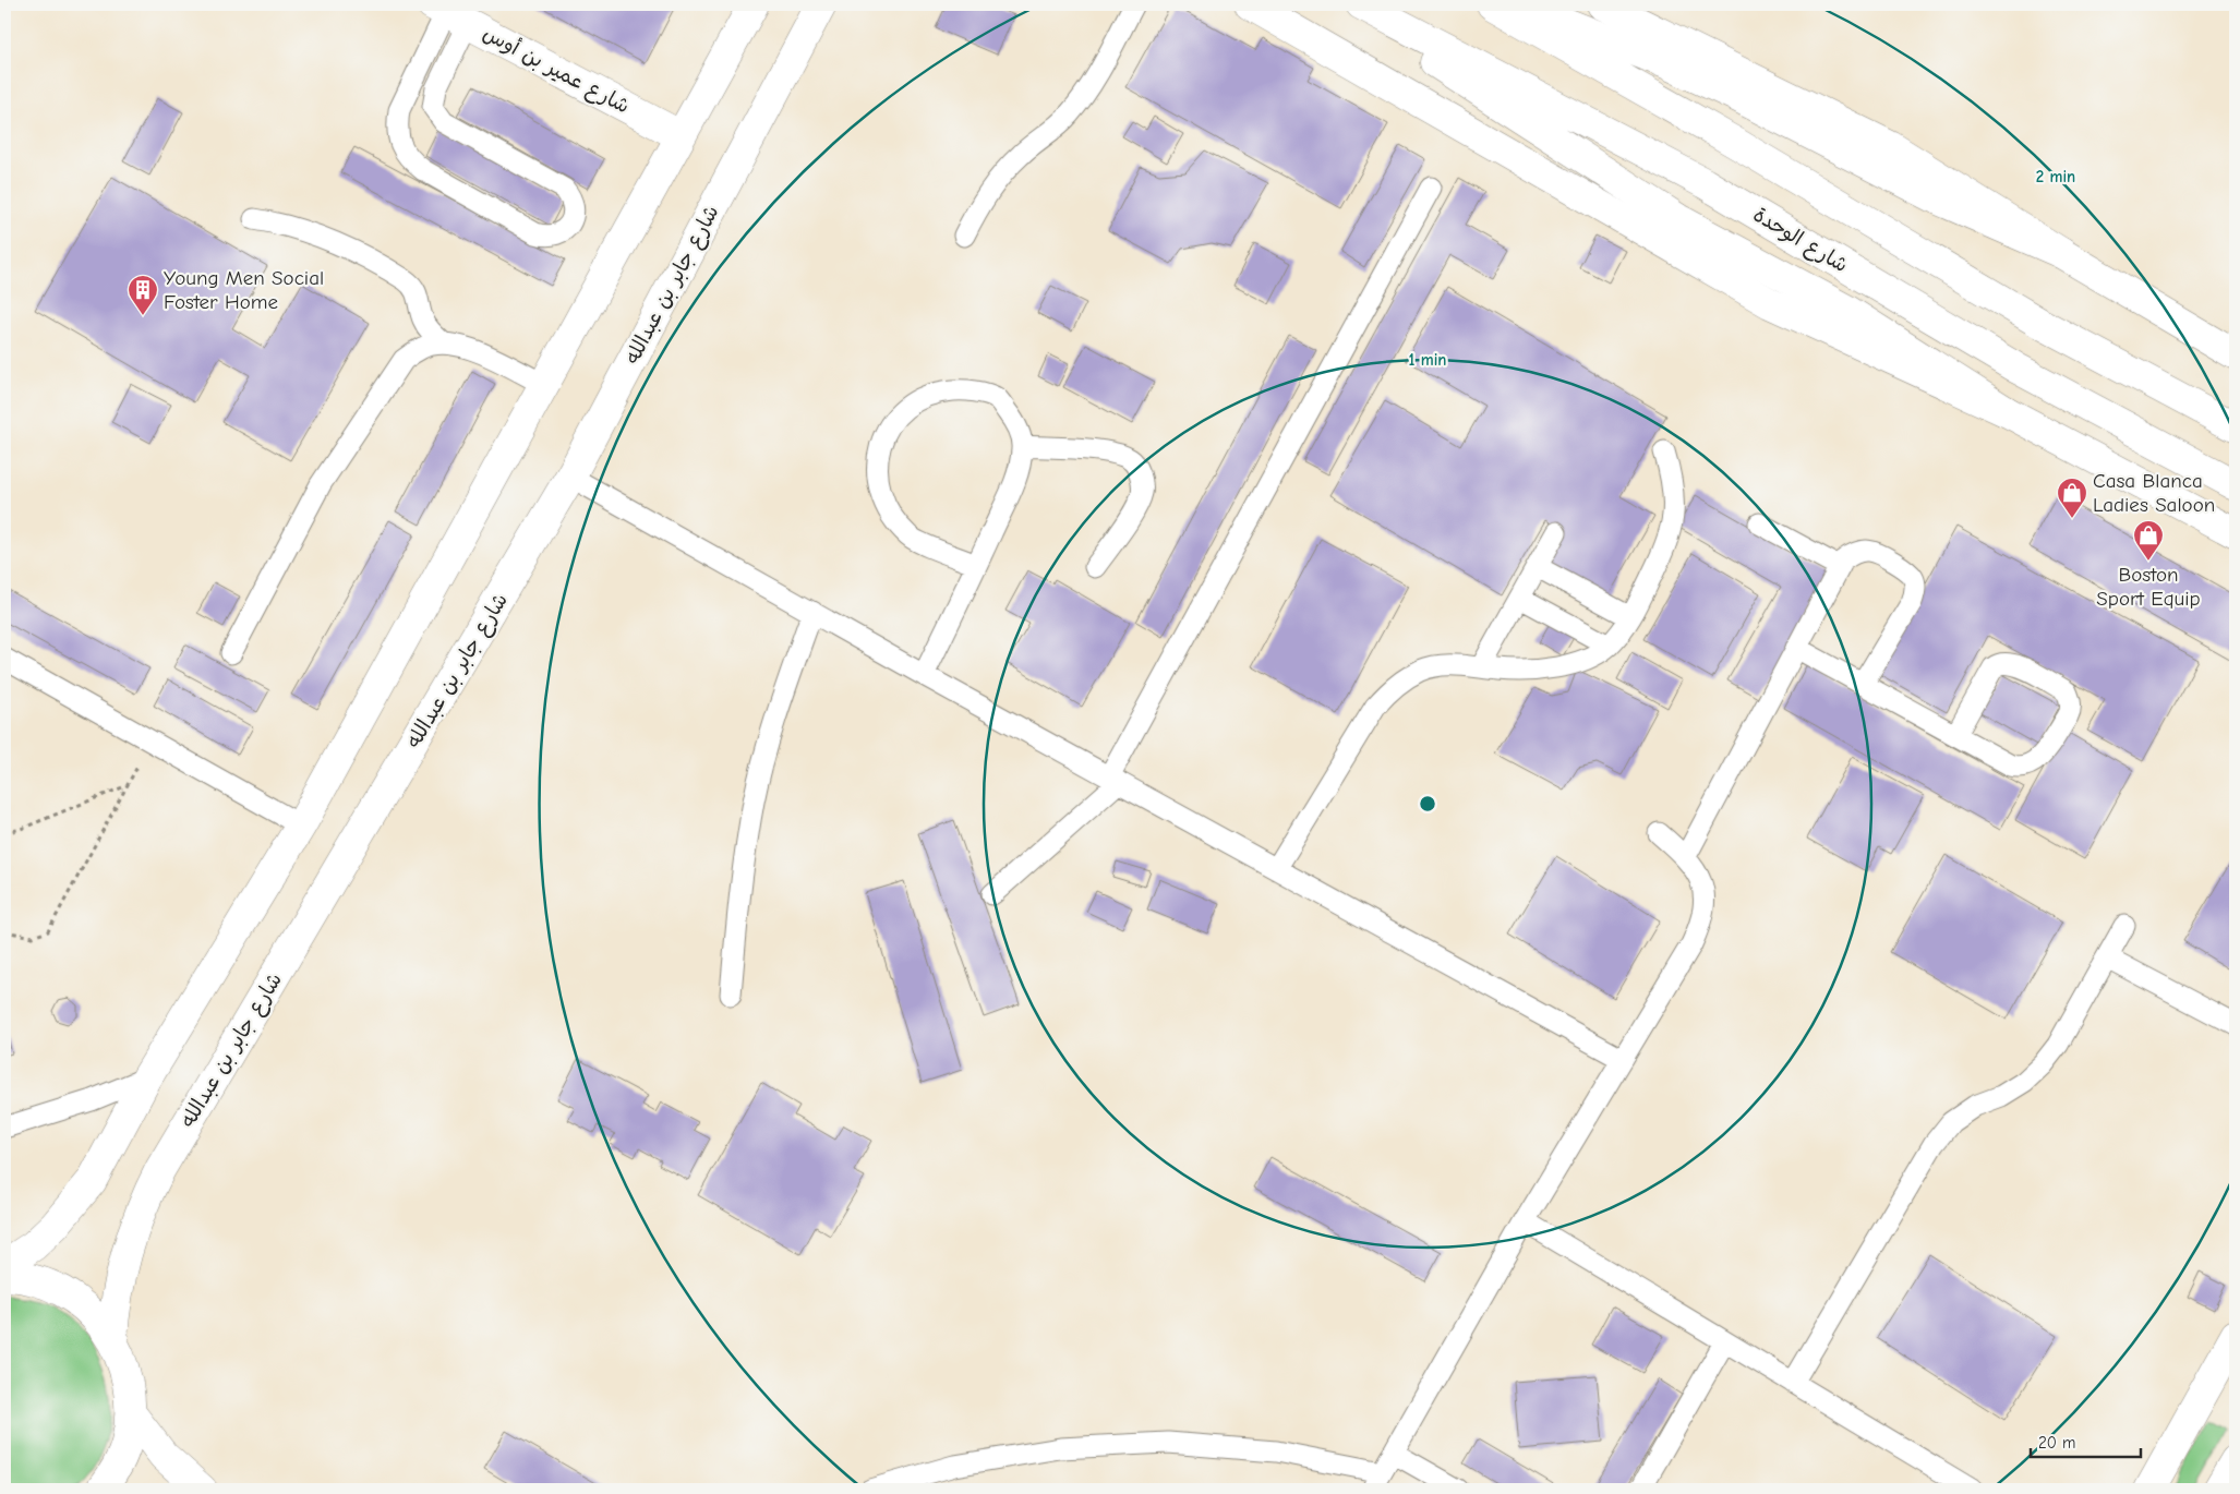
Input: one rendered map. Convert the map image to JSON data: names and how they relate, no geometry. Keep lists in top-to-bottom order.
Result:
{
  "streets": {
    "main road": ["شارع عمير بن أوس", "شارع الوحدة", "شارع جابر بن عبدالله"]
  },
  "places": {
    "building": ["Young Men Social Foster Home"],
    "shop": ["Casa Blanca Ladies Saloon", "Boston Sport Equip"]
  },
  "scale_bar": "20 m",
  "rings": ["2 min", "1 min"]
}
